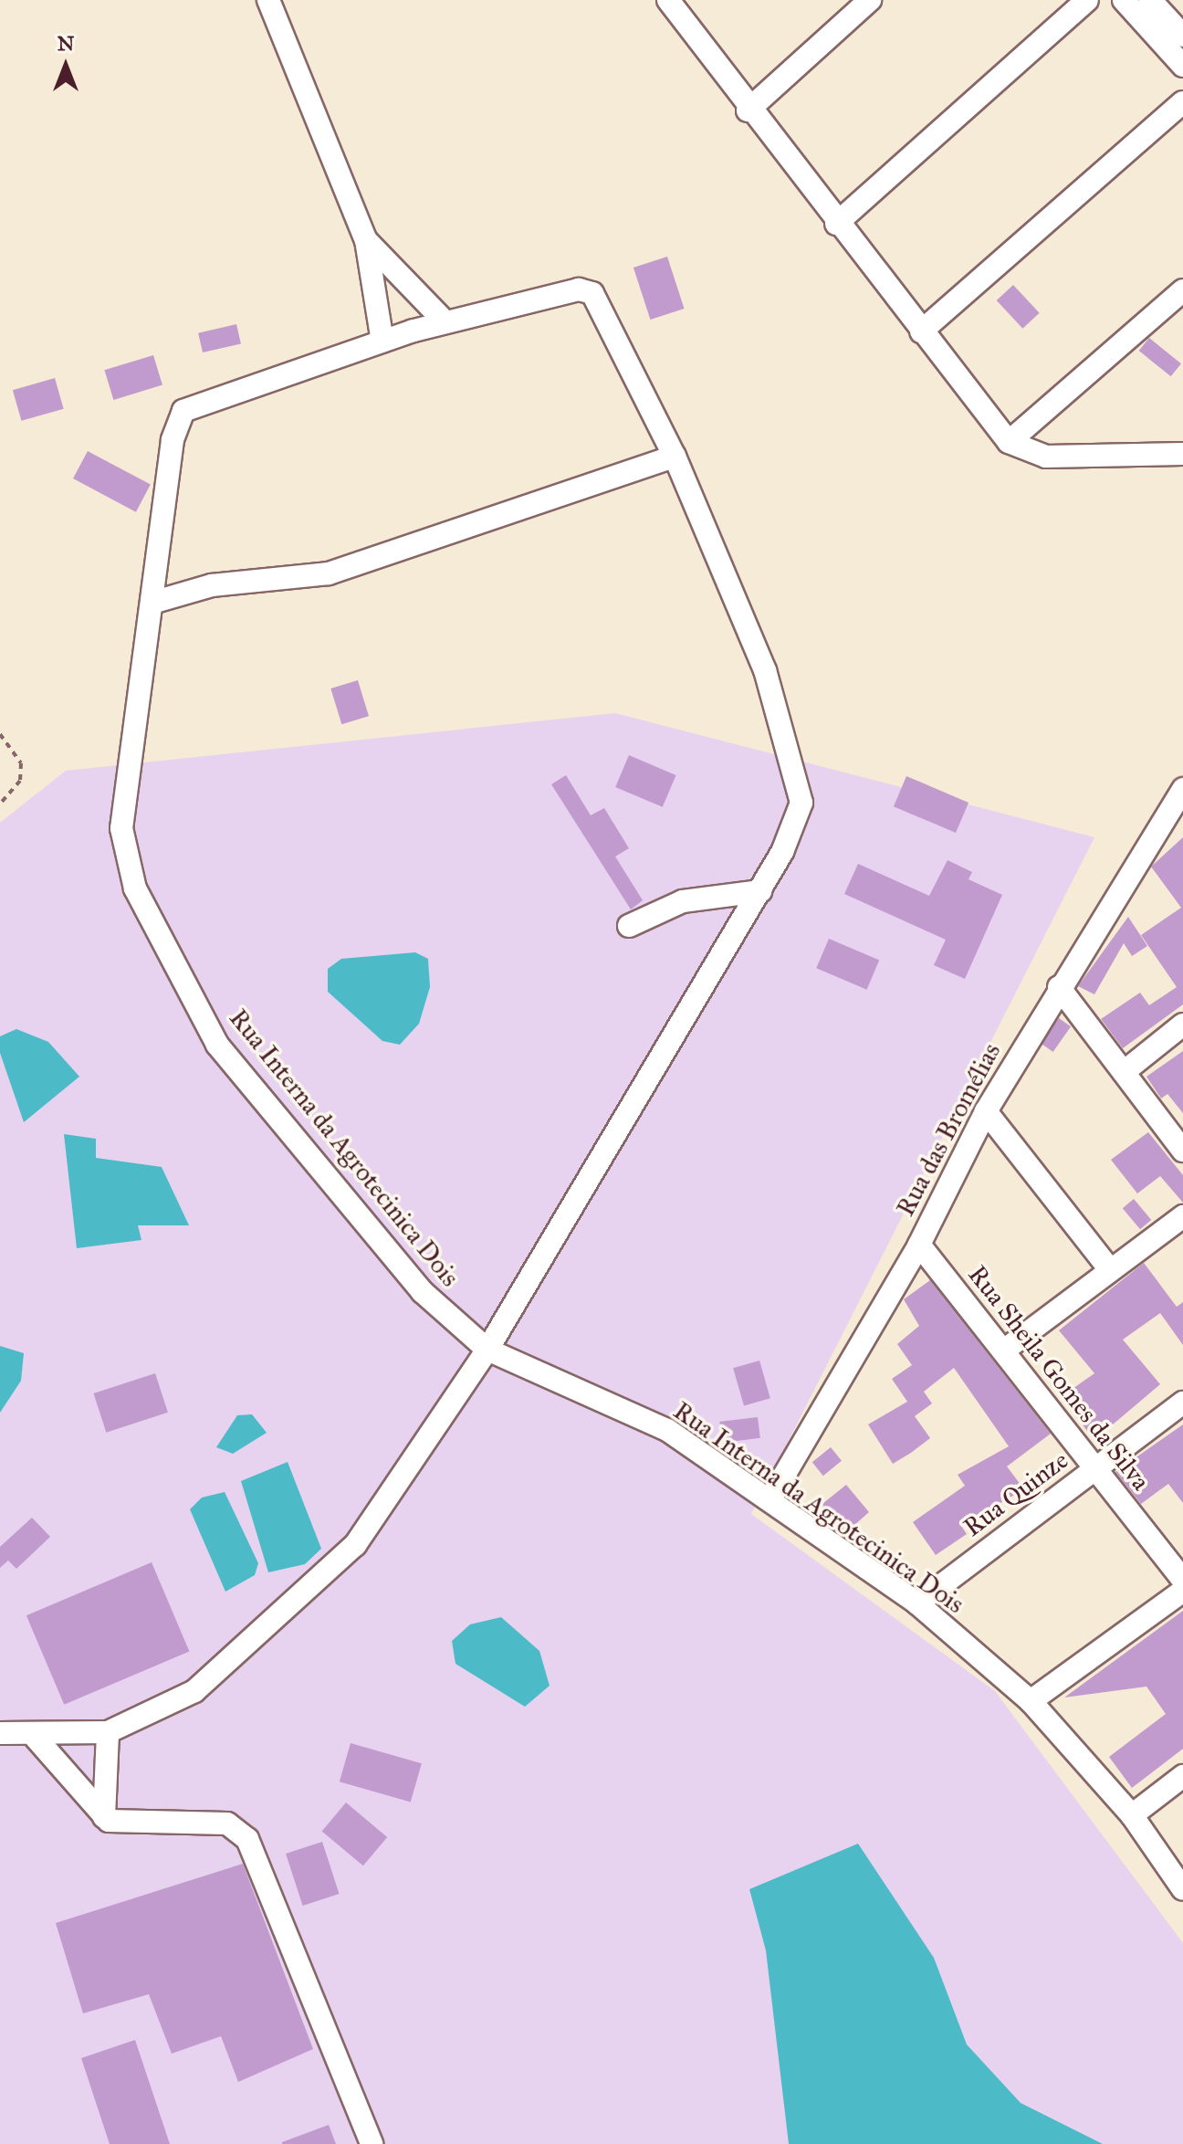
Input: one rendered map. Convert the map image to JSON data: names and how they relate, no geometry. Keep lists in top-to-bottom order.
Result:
{
  "streets": {
    "street": [
      "Rua das Bromélias",
      "Rua Interna da Agrotecinica Dois",
      "Rua Sheila Gomes da Silva",
      "Rua Quinze"
    ]
  },
  "crossings": [
    ["Rua das Bromélias", "Rua Interna da Agrotecinica Dois"],
    ["Rua das Bromélias", "Rua Sheila Gomes da Silva"],
    ["Rua Interna da Agrotecinica Dois", "Rua Quinze"],
    ["Rua Sheila Gomes da Silva", "Rua Quinze"]
  ],
  "north": "top"
}
